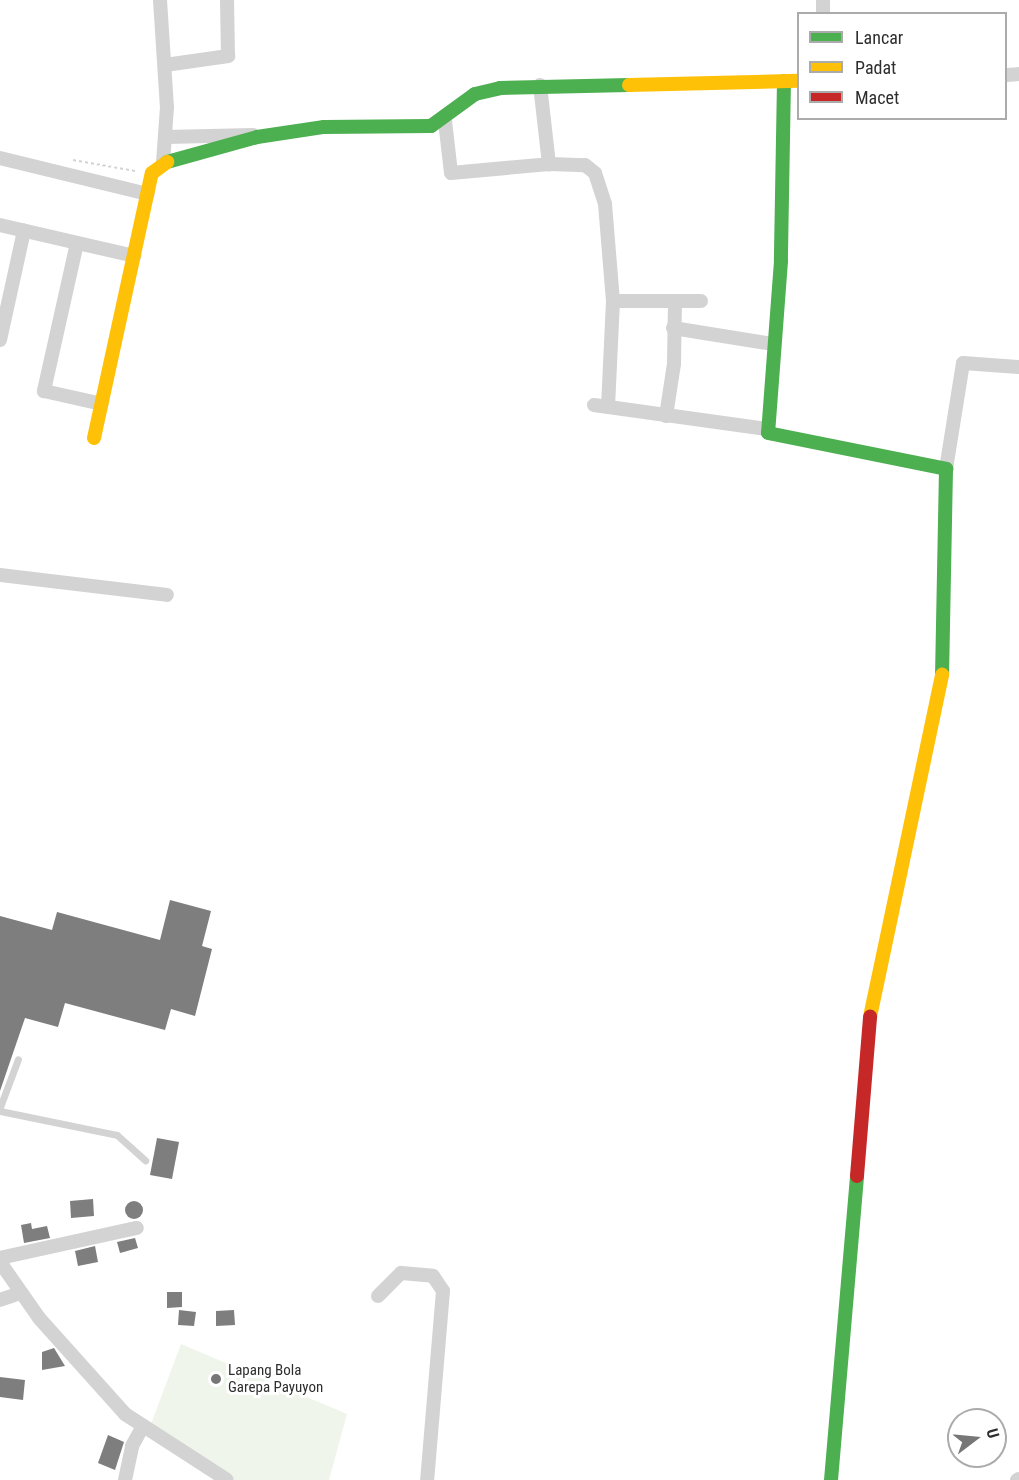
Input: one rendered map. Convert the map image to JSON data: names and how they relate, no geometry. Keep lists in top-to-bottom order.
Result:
{
  "places": ["Lapang Bola Garepa Payuyon"],
  "legend": ["Lancar", "Padat", "Macet"],
  "north": "right"
}
